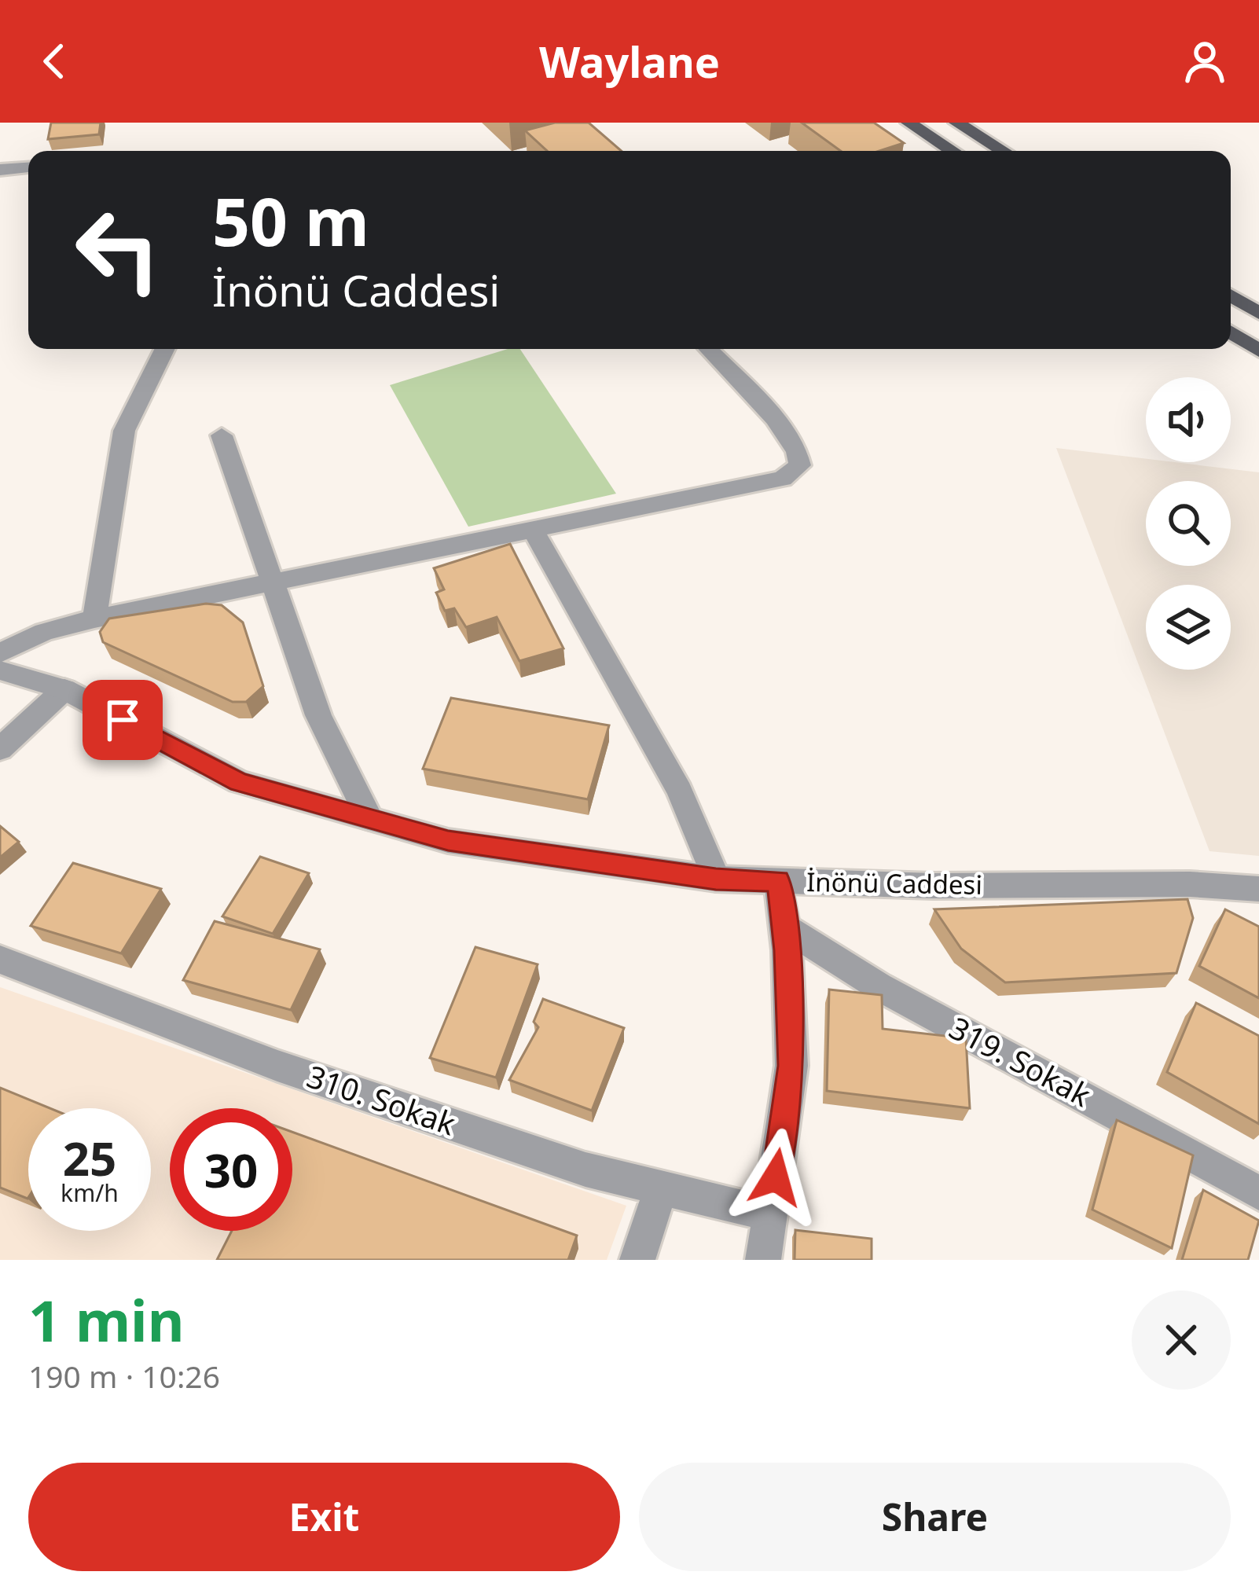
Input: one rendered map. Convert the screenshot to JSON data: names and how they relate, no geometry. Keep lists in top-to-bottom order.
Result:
{
  "streets": {
    "street": ["İnönü Caddesi", "319. Sokak", "310. Sokak"]
  },
  "page": {
    "header": "Waylane",
    "turn": ["50 m", "İnönü Caddesi"],
    "speed": "25 km/h",
    "limit": "30",
    "heading": ["1 min", "190 m · 10:26"],
    "buttons": ["Exit", "Share"]
  }
}
